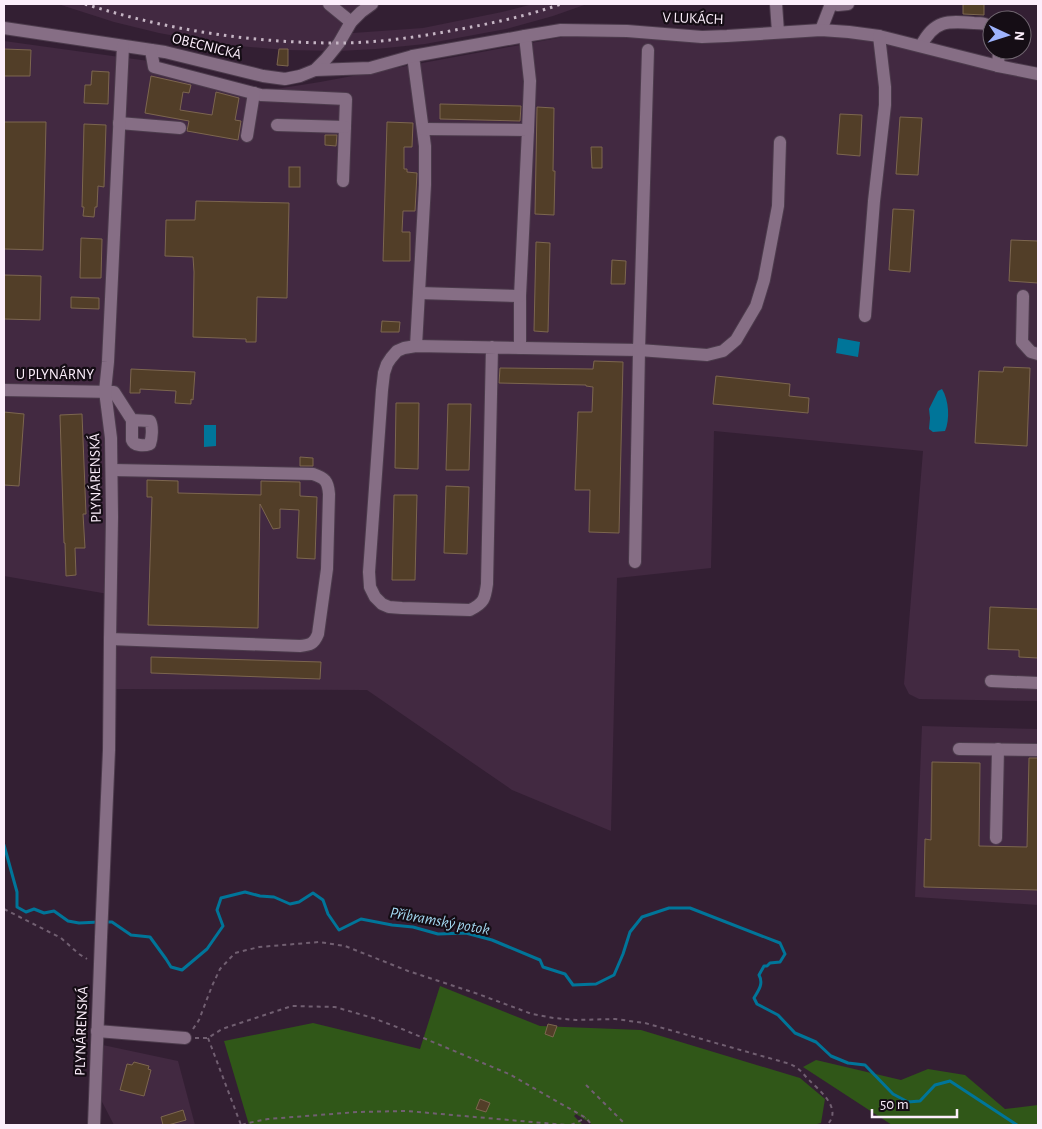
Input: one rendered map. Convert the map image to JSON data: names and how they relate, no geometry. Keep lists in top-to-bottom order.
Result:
{
  "streets": {
    "street": [
      "V LUKÁCH",
      "OBECNICKÁ",
      "U PLYNÁRNY",
      "PLYNÁRENSKÁ"
    ]
  },
  "crossings": [
    ["V LUKÁCH", "OBECNICKÁ"],
    ["OBECNICKÁ", "PLYNÁRENSKÁ"],
    ["U PLYNÁRNY", "PLYNÁRENSKÁ"]
  ],
  "water": ["Příbramský potok"],
  "scale_bar": "50 m",
  "north": "right"
}
